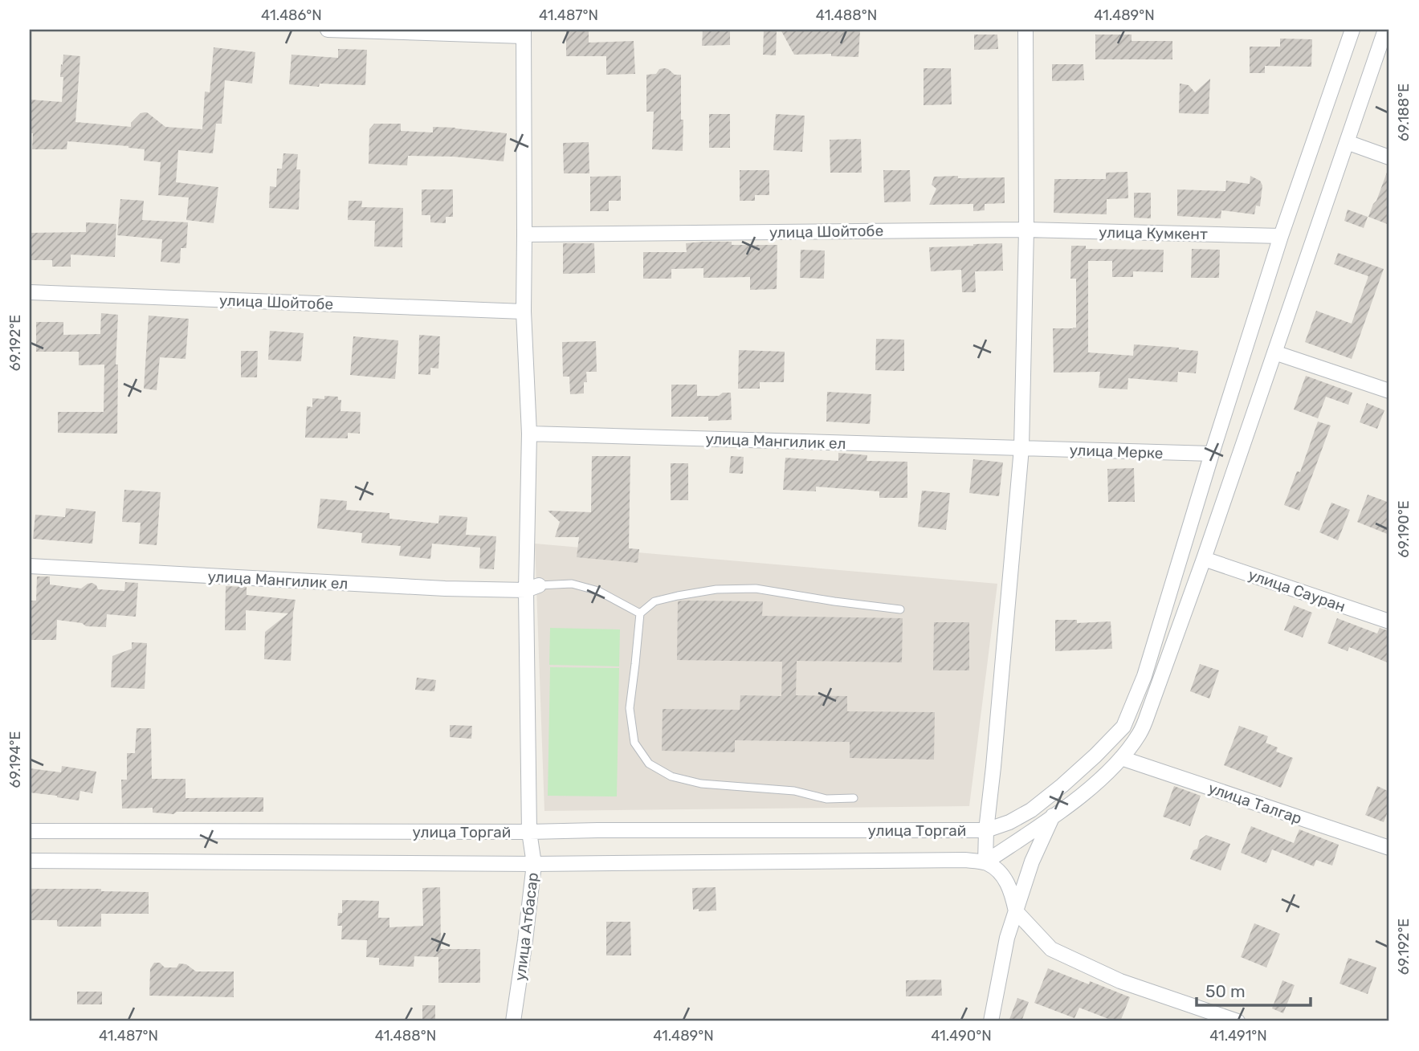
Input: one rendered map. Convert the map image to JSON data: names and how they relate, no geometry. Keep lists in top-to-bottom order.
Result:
{
  "streets": {
    "street": [
      "улица Шойтобе",
      "улица Кумкент",
      "улица Мангилик ел",
      "улица Мерке",
      "улица Сауран",
      "улица Талгар",
      "улица Торгай",
      "улица Атбасар"
    ]
  },
  "crossings": [
    ["улица Шойтобе", "улица Кумкент"],
    ["улица Шойтобе", "улица Атбасар"],
    ["улица Мангилик ел", "улица Мерке"],
    ["улица Мангилик ел", "улица Атбасар"],
    ["улица Торгай", "улица Атбасар"]
  ],
  "scale_bar": "50 m",
  "coordinates": [
    "41.486°N",
    "41.487°N",
    "41.488°N",
    "41.489°N",
    "69.188°E",
    "69.192°E",
    "69.190°E",
    "69.194°E",
    "41.490°N",
    "41.491°N"
  ]
}
